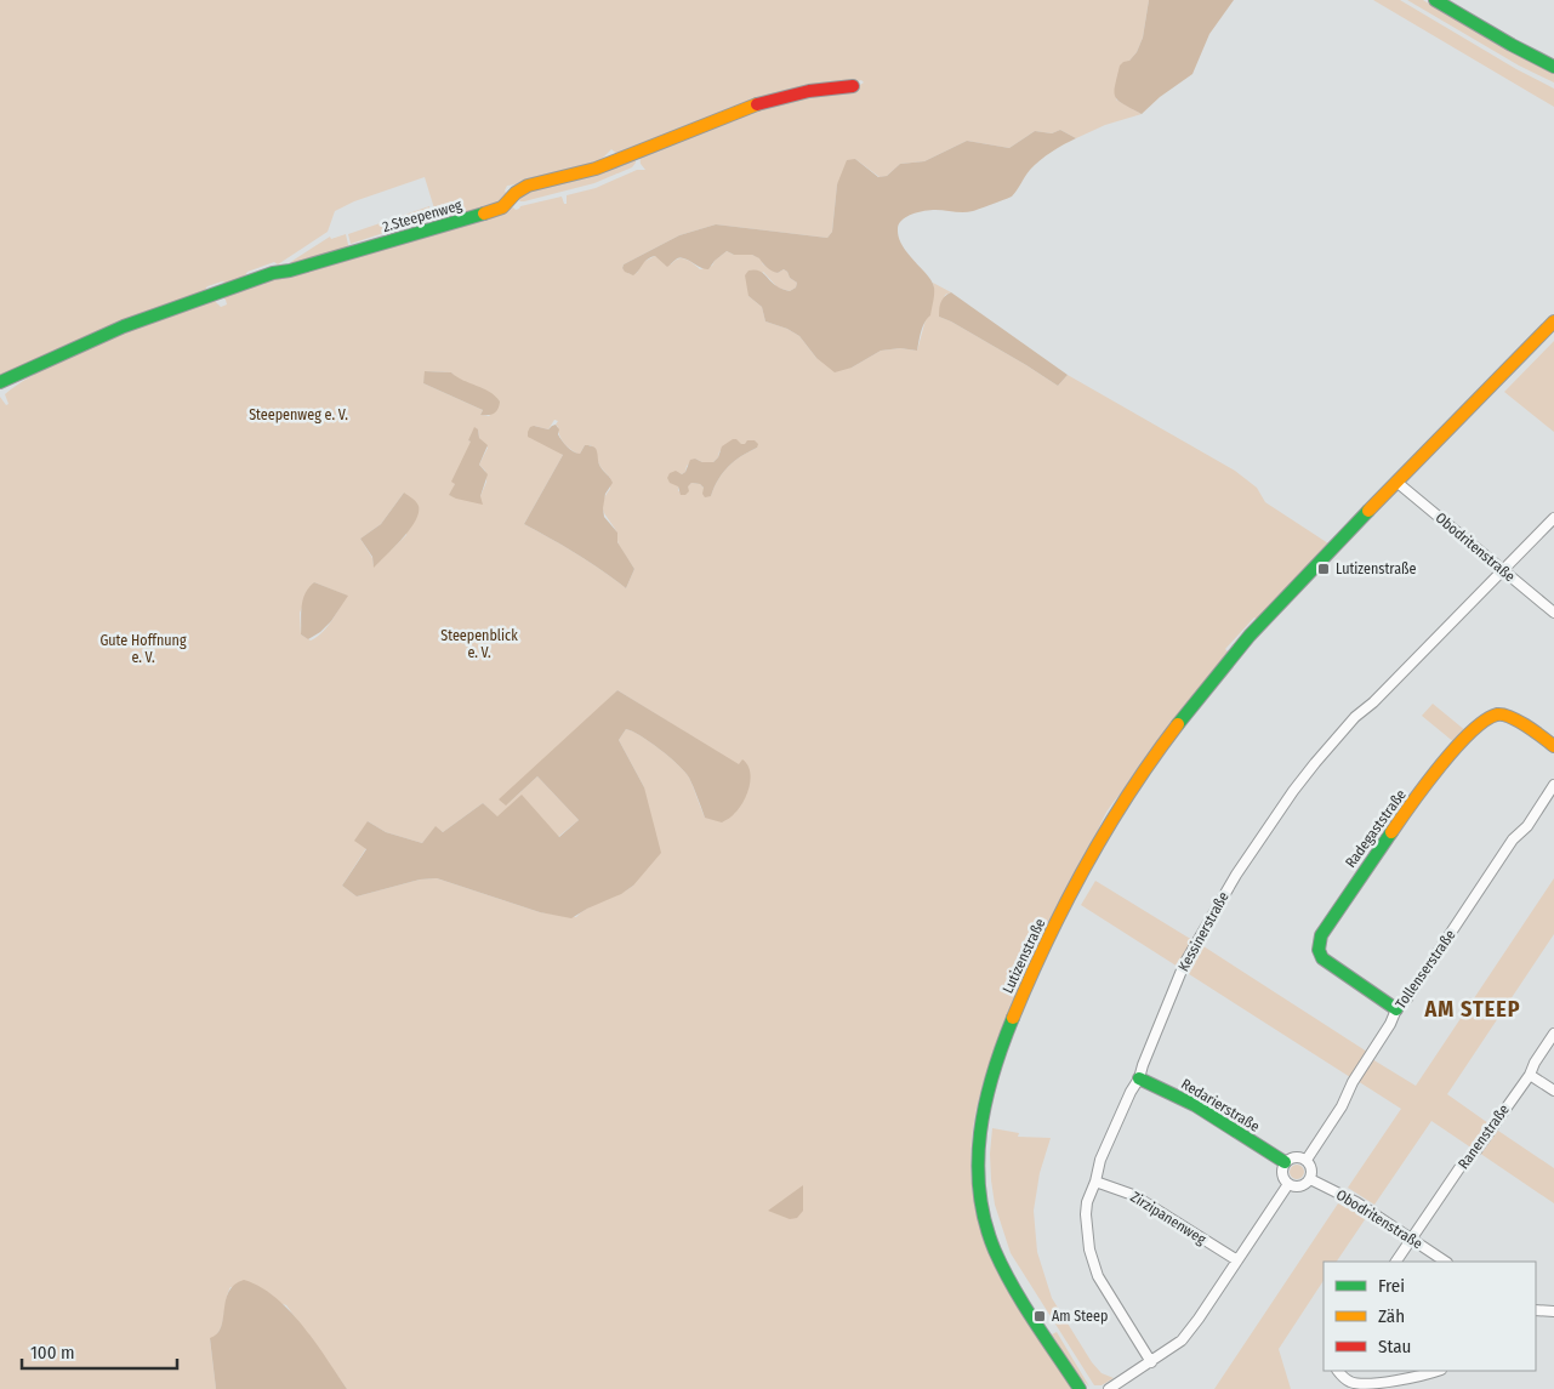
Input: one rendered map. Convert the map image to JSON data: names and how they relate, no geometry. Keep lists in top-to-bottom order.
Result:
{
  "streets": {
    "street": [
      "2.Steepenweg",
      "Obodritenstraße",
      "Radegaststraße",
      "Kessinerstraße",
      "Lutizenstraße",
      "Tollenserstraße",
      "Redarierstraße",
      "Ranenstraße",
      "Zirzipanenweg"
    ]
  },
  "crossings": [
    ["Obodritenstraße", "Kessinerstraße"],
    ["Obodritenstraße", "Lutizenstraße"],
    ["Obodritenstraße", "Tollenserstraße"],
    ["Obodritenstraße", "Redarierstraße"],
    ["Obodritenstraße", "Ranenstraße"],
    ["Radegaststraße", "Tollenserstraße"],
    ["Kessinerstraße", "Redarierstraße"],
    ["Kessinerstraße", "Zirzipanenweg"],
    ["Tollenserstraße", "Redarierstraße"]
  ],
  "districts": ["AM STEEP"],
  "parks": ["Steepenweg e. V.", "Steepenblick e. V.", "Gute Hoffnung e. V."],
  "places": {
    "transit": ["Lutizenstraße", "Am Steep"]
  },
  "legend": ["Frei", "Zäh", "Stau"],
  "scale_bar": "100 m"
}
